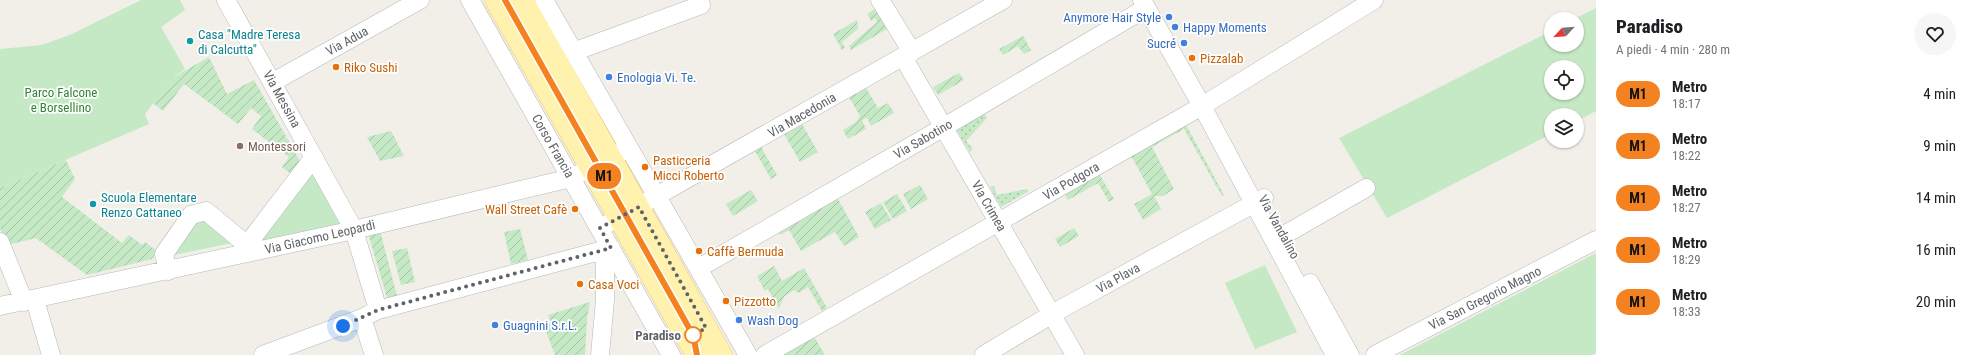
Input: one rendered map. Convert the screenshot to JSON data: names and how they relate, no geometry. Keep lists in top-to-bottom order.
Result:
{
  "streets": {
    "main road": ["Corso Francia"],
    "street": [
      "Via Adua",
      "Via Messina",
      "Via Macedonia",
      "Via Sabotino",
      "Via Podgora",
      "Via Crimea",
      "Via Vandalino",
      "Via Giacomo Leopardi",
      "Via Plava",
      "Via San Gregorio Magno"
    ]
  },
  "crossings": [
    ["Via Adua", "Via Messina"],
    ["Via Messina", "Via Giacomo Leopardi"],
    ["Via Macedonia", "Corso Francia"],
    ["Via Macedonia", "Via Crimea"],
    ["Via Sabotino", "Corso Francia"],
    ["Via Sabotino", "Via Crimea"],
    ["Corso Francia", "Via Giacomo Leopardi"],
    ["Via Podgora", "Via Crimea"],
    ["Via Podgora", "Via Vandalino"],
    ["Via Crimea", "Via Plava"],
    ["Via Vandalino", "Via Plava"]
  ],
  "parks": ["Parco Falcone e Borsellino"],
  "places": [
    "Anymore Hair Style",
    "Happy Moments",
    "Casa \"Madre Teresa di Calcutta\"",
    "Sucré",
    "Pizzalab",
    "Riko Sushi",
    "Enologia Vi. Te.",
    "Montessori",
    "Pasticceria Micci Roberto",
    "Scuola Elementare Renzo Cattaneo",
    "Wall Street Cafè",
    "Caffè Bermuda",
    "Casa Voci",
    "Pizzotto",
    "Wash Dog",
    "Guagnini S.r.L.",
    "Paradiso"
  ],
  "lines": ["metro line M1"],
  "north": "bottom left",
  "page": {
    "on_map": "M1",
    "heading": ["Paradiso", "A piedi · 4 min · 280 m"],
    "list": [
      {
        "mark": "M1",
        "name": "Metro",
        "note": "18:17",
        "value": "4 min"
      },
      {
        "mark": "M1",
        "name": "Metro",
        "note": "18:22",
        "value": "9 min"
      },
      {
        "mark": "M1",
        "name": "Metro",
        "note": "18:27",
        "value": "14 min"
      },
      {
        "mark": "M1",
        "name": "Metro",
        "note": "18:29",
        "value": "16 min"
      },
      {
        "mark": "M1",
        "name": "Metro",
        "note": "18:33",
        "value": "20 min"
      }
    ]
  }
}
